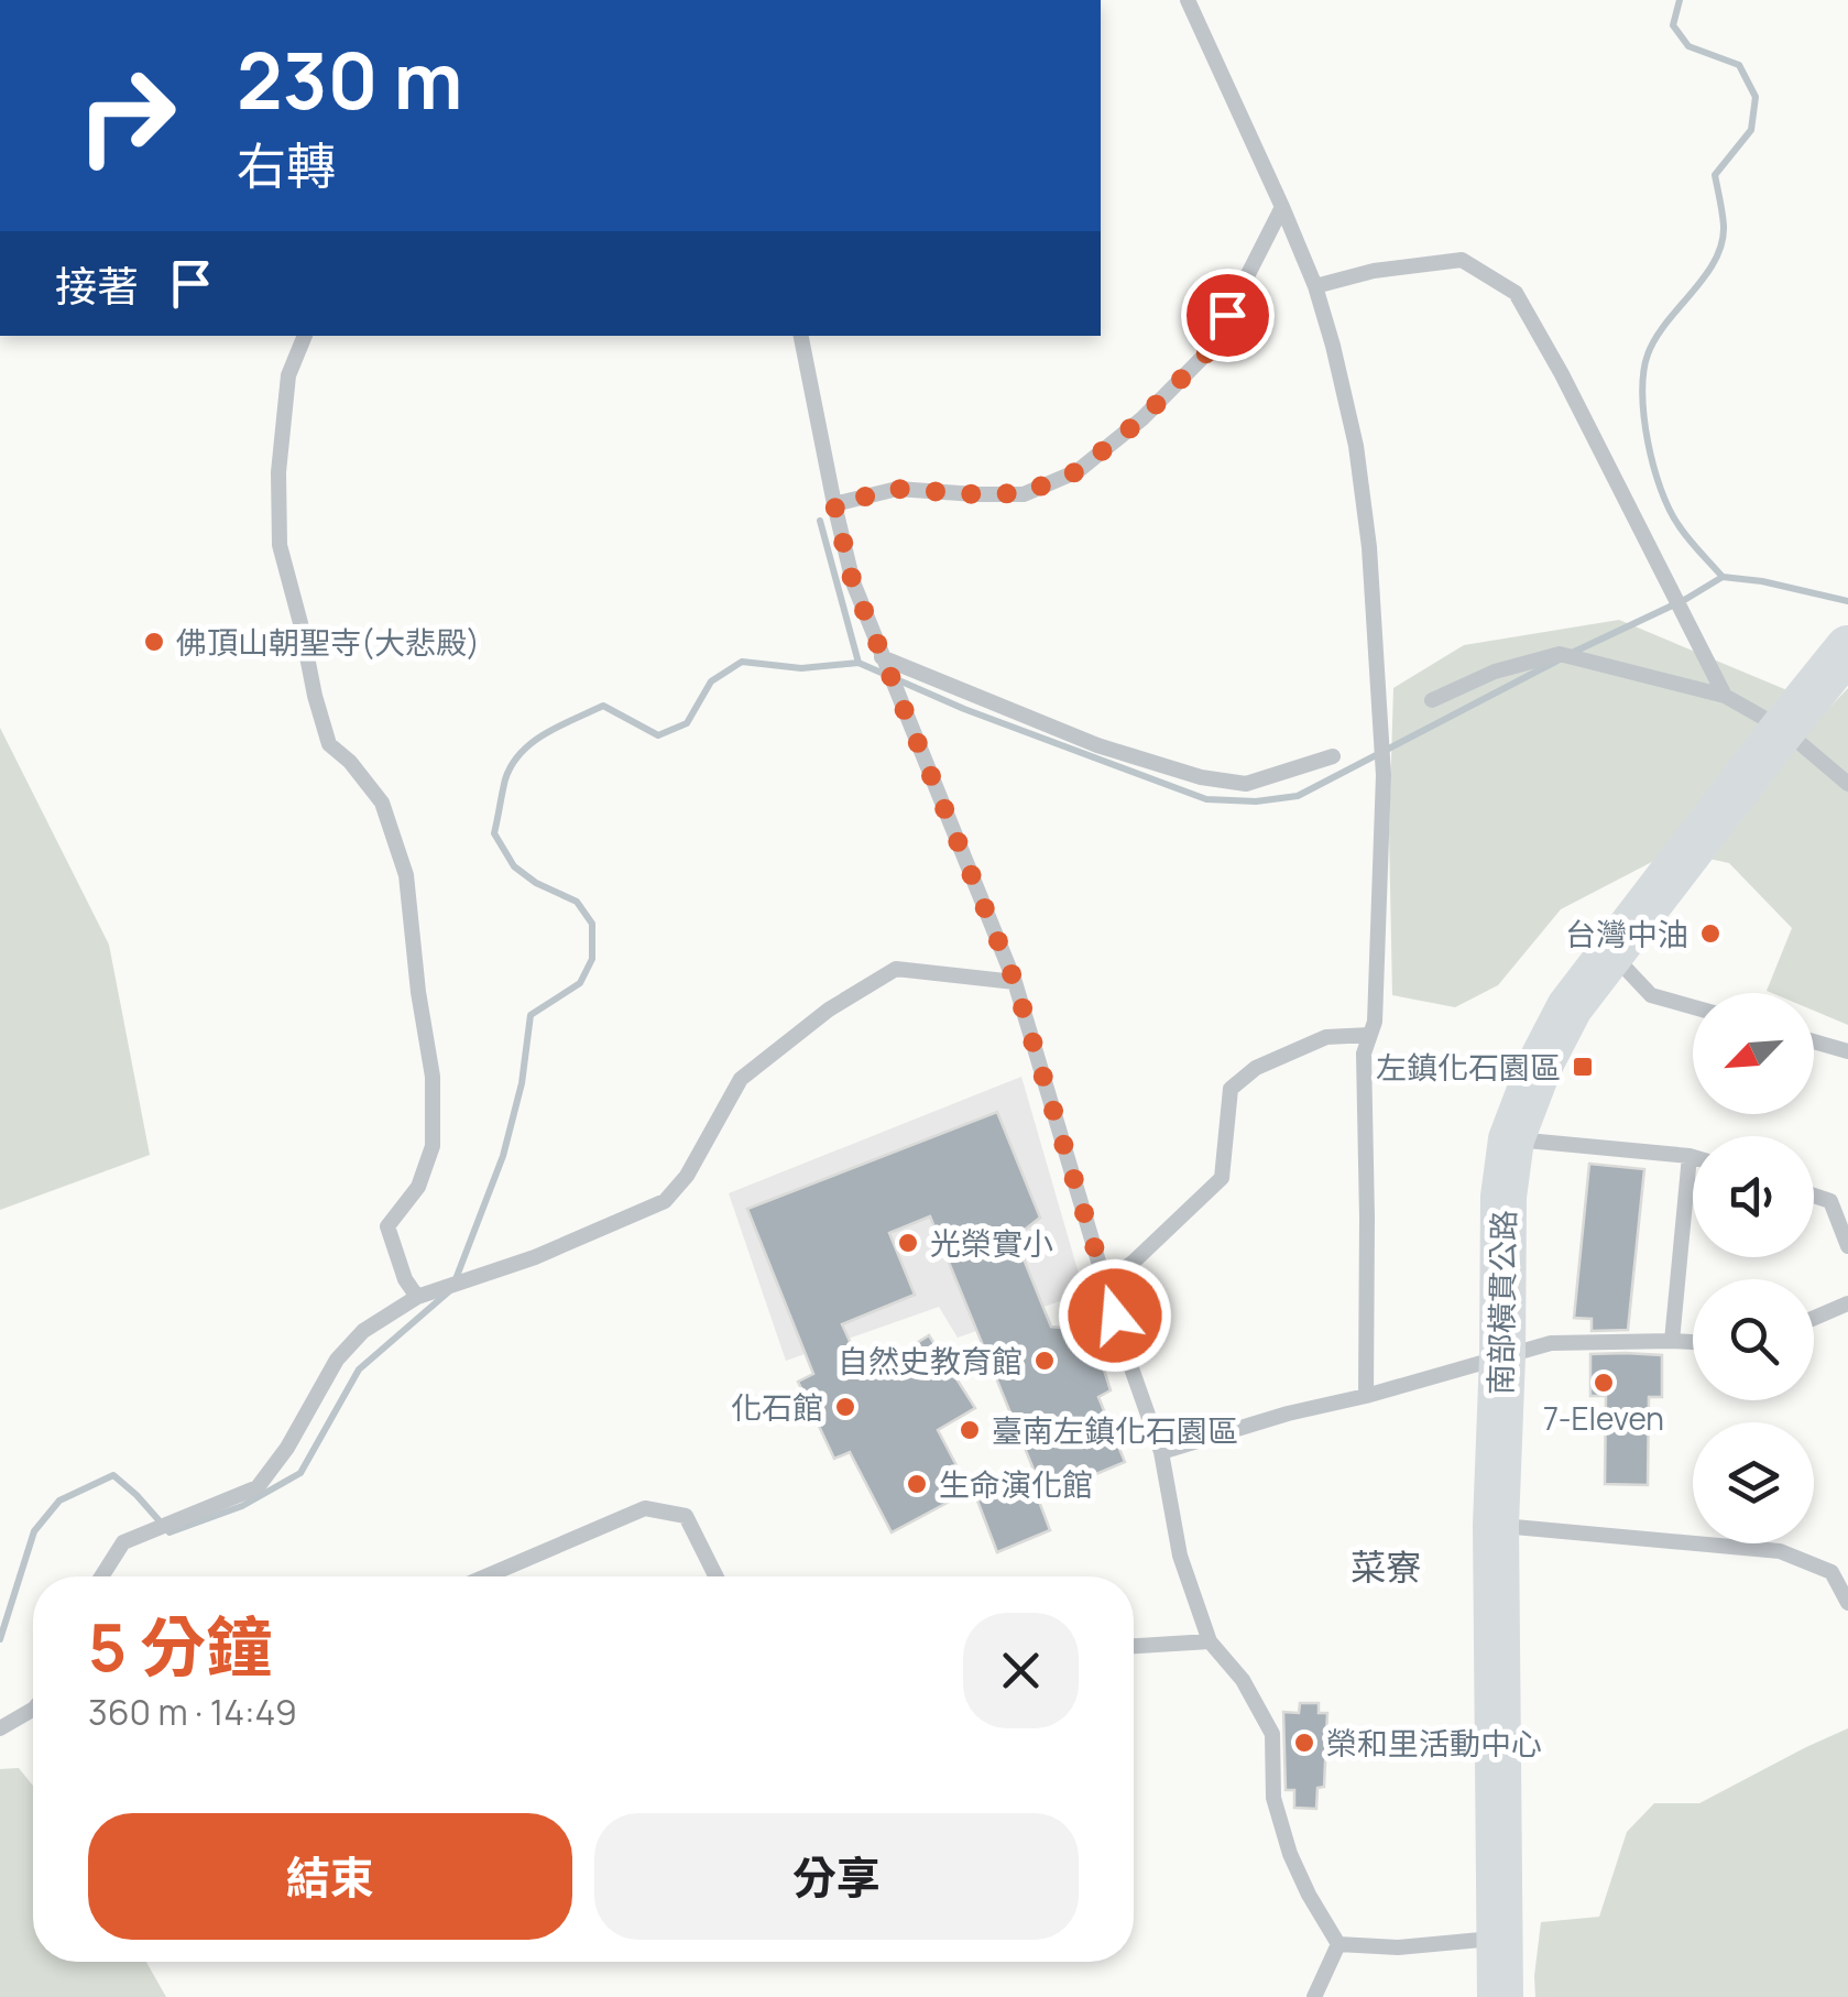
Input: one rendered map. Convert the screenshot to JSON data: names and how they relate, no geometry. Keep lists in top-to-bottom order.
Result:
{
  "streets": {
    "main road": ["南部橫貫公路"]
  },
  "districts": ["菜寮"],
  "places": {
    "other": [
      "佛頂山朝聖寺(大悲殿)",
      "台灣中油",
      "光榮實小",
      "自然史教育館",
      "7-Eleven",
      "化石館",
      "臺南左鎮化石園區",
      "生命演化館",
      "榮和里活動中心"
    ],
    "transit": ["左鎮化石園區"]
  },
  "north": "bottom left",
  "page": {
    "turn": ["230 m", "右轉"],
    "then": "接著",
    "heading": ["5 分鐘", "360 m · 14:49"],
    "buttons": ["結束", "分享"]
  }
}
